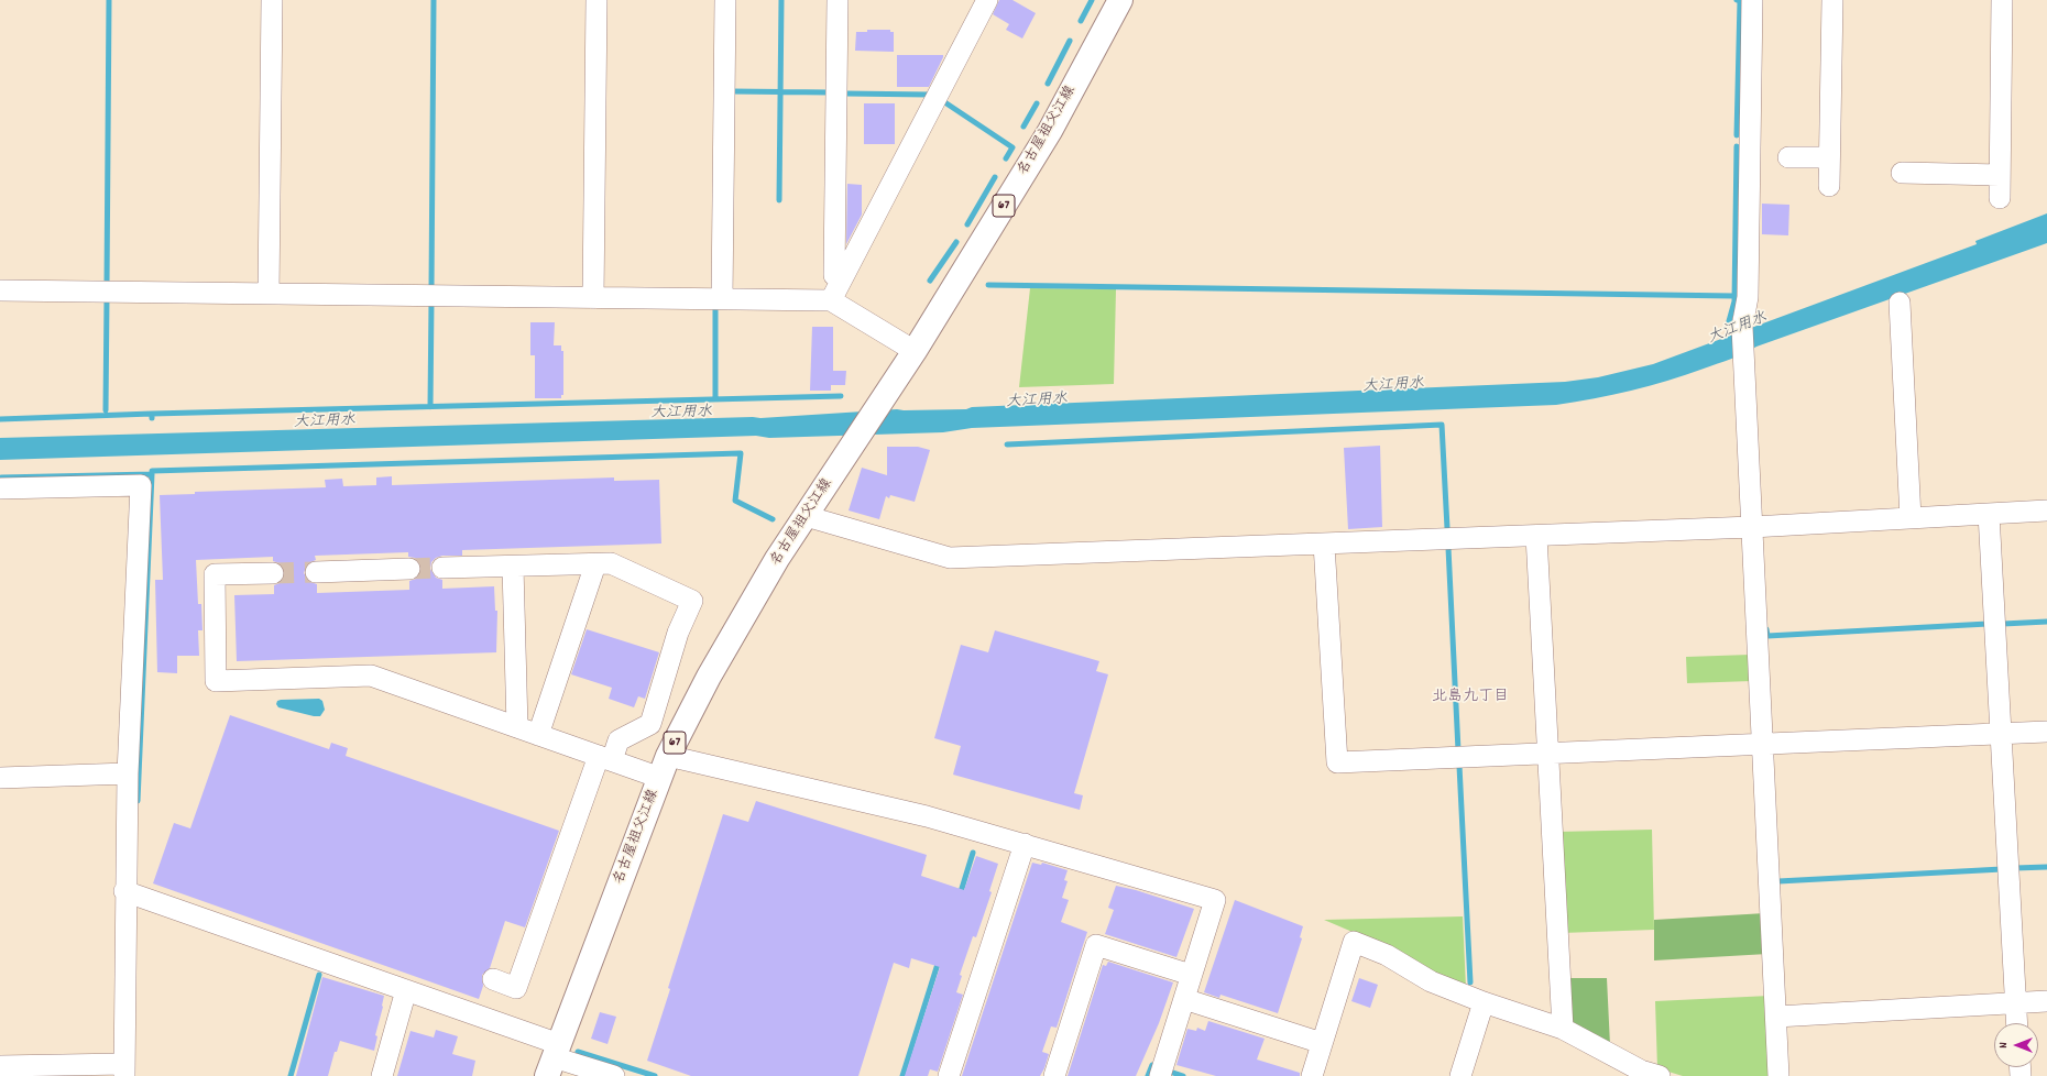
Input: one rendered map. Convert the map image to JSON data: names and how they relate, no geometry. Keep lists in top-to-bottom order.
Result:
{
  "streets": {
    "main road": ["名古屋祖父江線", "67"]
  },
  "districts": ["北島九丁目"],
  "water": ["大江用水"],
  "north": "left"
}
